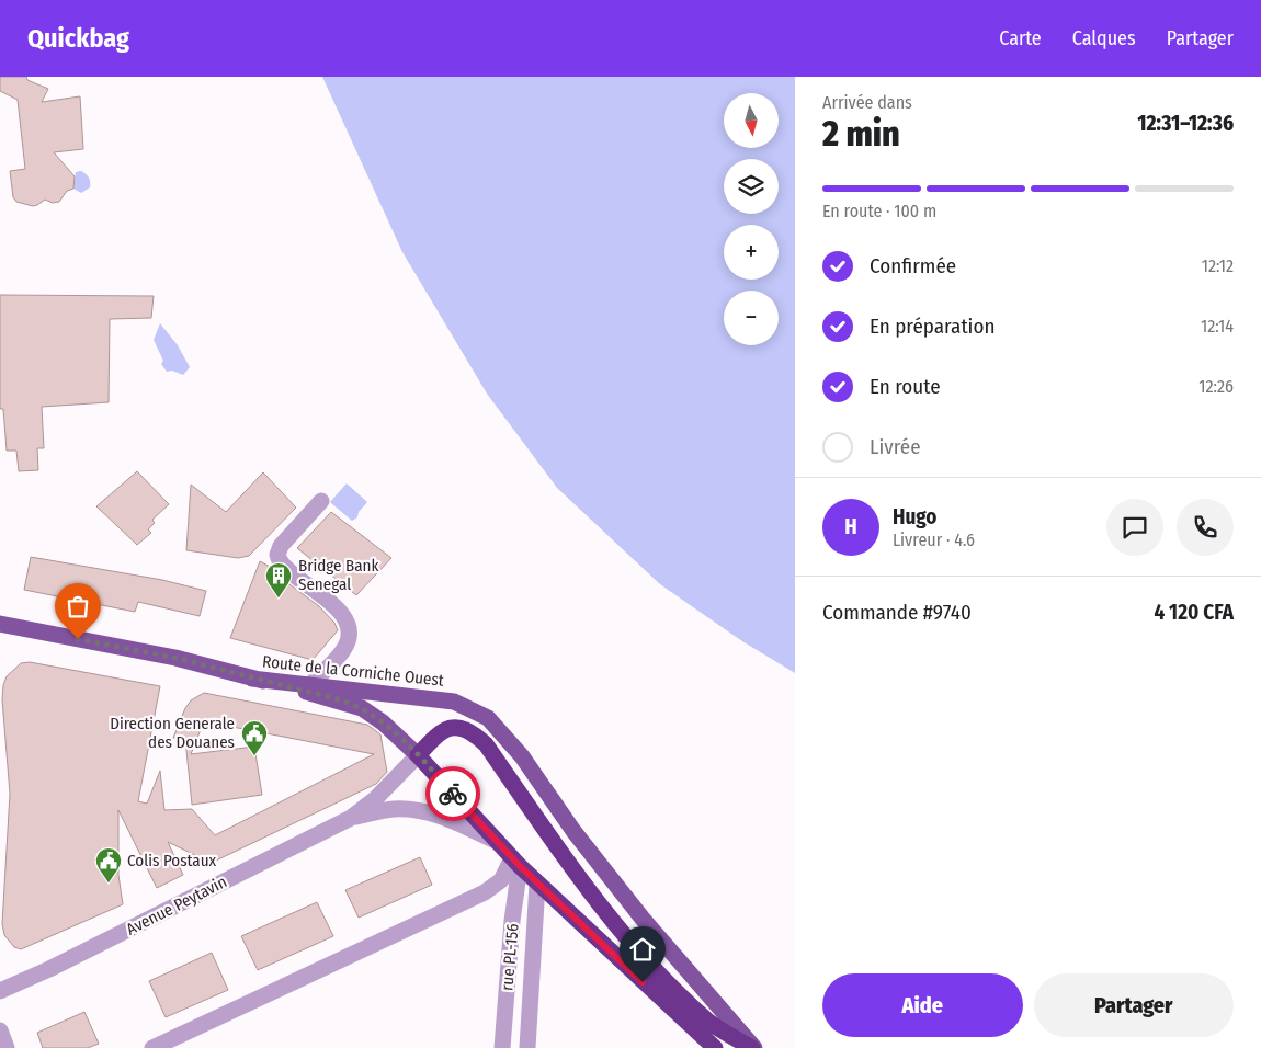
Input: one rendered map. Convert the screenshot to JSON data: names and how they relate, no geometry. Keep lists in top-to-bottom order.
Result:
{
  "streets": {
    "highway": ["Route de la Corniche Ouest"],
    "street": ["Avenue Peytavin", "rue PL-156"]
  },
  "crossings": [
    ["Route de la Corniche Ouest", "rue PL-156"]
  ],
  "places": {
    "building": ["Bridge Bank Senegal"],
    "public building": ["Direction Generale des Douanes", "Colis Postaux"]
  },
  "north": "bottom",
  "page": {
    "header": "Quickbag",
    "nav": ["Carte", "Calques", "Partager"],
    "heading": ["2 min", "Arrivée dans", "12:31–12:36"],
    "panel": [
      "Hugo",
      "Livreur · 4.6",
      "Commande #9740",
      "4 120 CFA"
    ],
    "map_buttons": ["+", "−"],
    "bar": "En route · 100 m",
    "list": [
      ["Confirmée", "12:12"],
      ["En préparation", "12:14"],
      ["En route", "12:26"],
      "Livrée"
    ],
    "round": "H",
    "buttons": ["Aide", "Partager"]
  }
}
